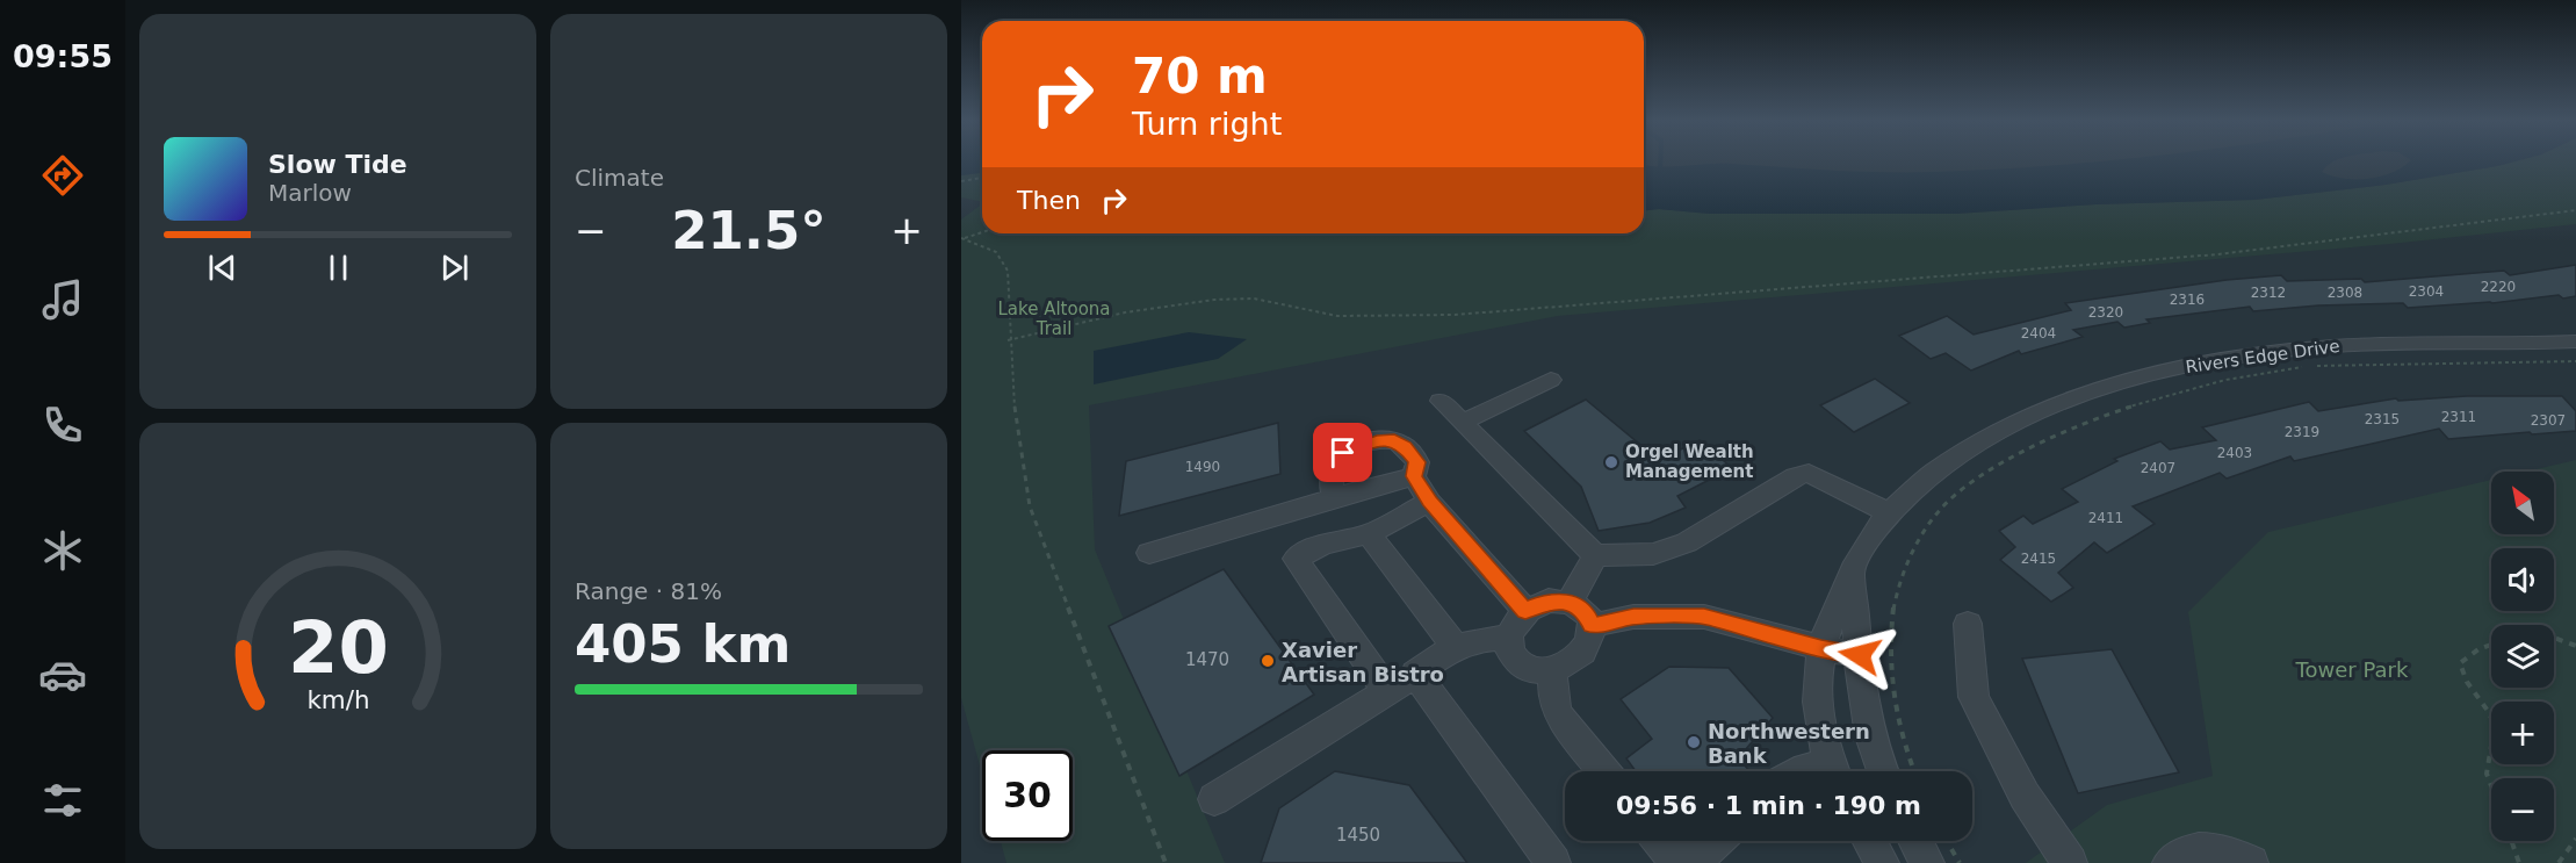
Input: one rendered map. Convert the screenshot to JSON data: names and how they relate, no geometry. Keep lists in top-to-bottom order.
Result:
{
  "streets": {
    "street": ["Rivers Edge Drive"]
  },
  "parks": ["Lake Altoona Trail", "Tower Park"],
  "places": ["Orgel Wealth Management", "Xavier Artisan Bistro", "Northwestern Bank"],
  "house_numbers": [
    "2220",
    "2304",
    "2312",
    "2308",
    "2316",
    "2320",
    "2404",
    "2311",
    "2315",
    "2307",
    "2319",
    "2403",
    "1490",
    "2407",
    "2411",
    "2415",
    "1470",
    "1450"
  ],
  "north": "top left",
  "page": {
    "tabs": "09:55",
    "tile": [
      "Climate",
      ["Range · 81%", "405 km"]
    ],
    "turn": ["70 m", "Turn right"],
    "song": ["Slow Tide", "Marlow"],
    "then": "Then",
    "heat": ["−", "21.5°", "+"],
    "map_buttons": ["+", "−"],
    "limit": "30",
    "trip": "09:56 · 1 min · 190 m",
    "gauge": ["20", "km/h"]
  }
}
